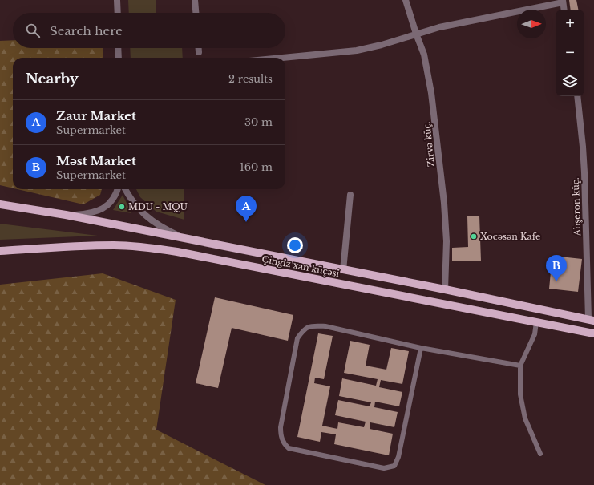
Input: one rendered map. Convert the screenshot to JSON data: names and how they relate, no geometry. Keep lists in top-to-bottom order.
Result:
{
  "streets": {
    "main road": ["Çingiz xan küçəsi"],
    "street": ["Zirvə küç.", "Abşeron küç."]
  },
  "crossings": [
    ["Zirvə küç.", "Çingiz xan küçəsi"],
    ["Abşeron küç.", "Çingiz xan küçəsi"]
  ],
  "places": ["MDU - MQU", "Xocəsən Kafe"],
  "north": "right",
  "page": {
    "map_buttons": ["+", "−"],
    "search": "Search here",
    "heading": ["Nearby", "2 results"],
    "list": [
      {
        "mark": "A",
        "name": "Zaur Market",
        "note": "Supermarket",
        "value": "30 m"
      },
      {
        "mark": "B",
        "name": "Məst Market",
        "note": "Supermarket",
        "value": "160 m"
      }
    ],
    "pins": ["A", "B"]
  }
}
